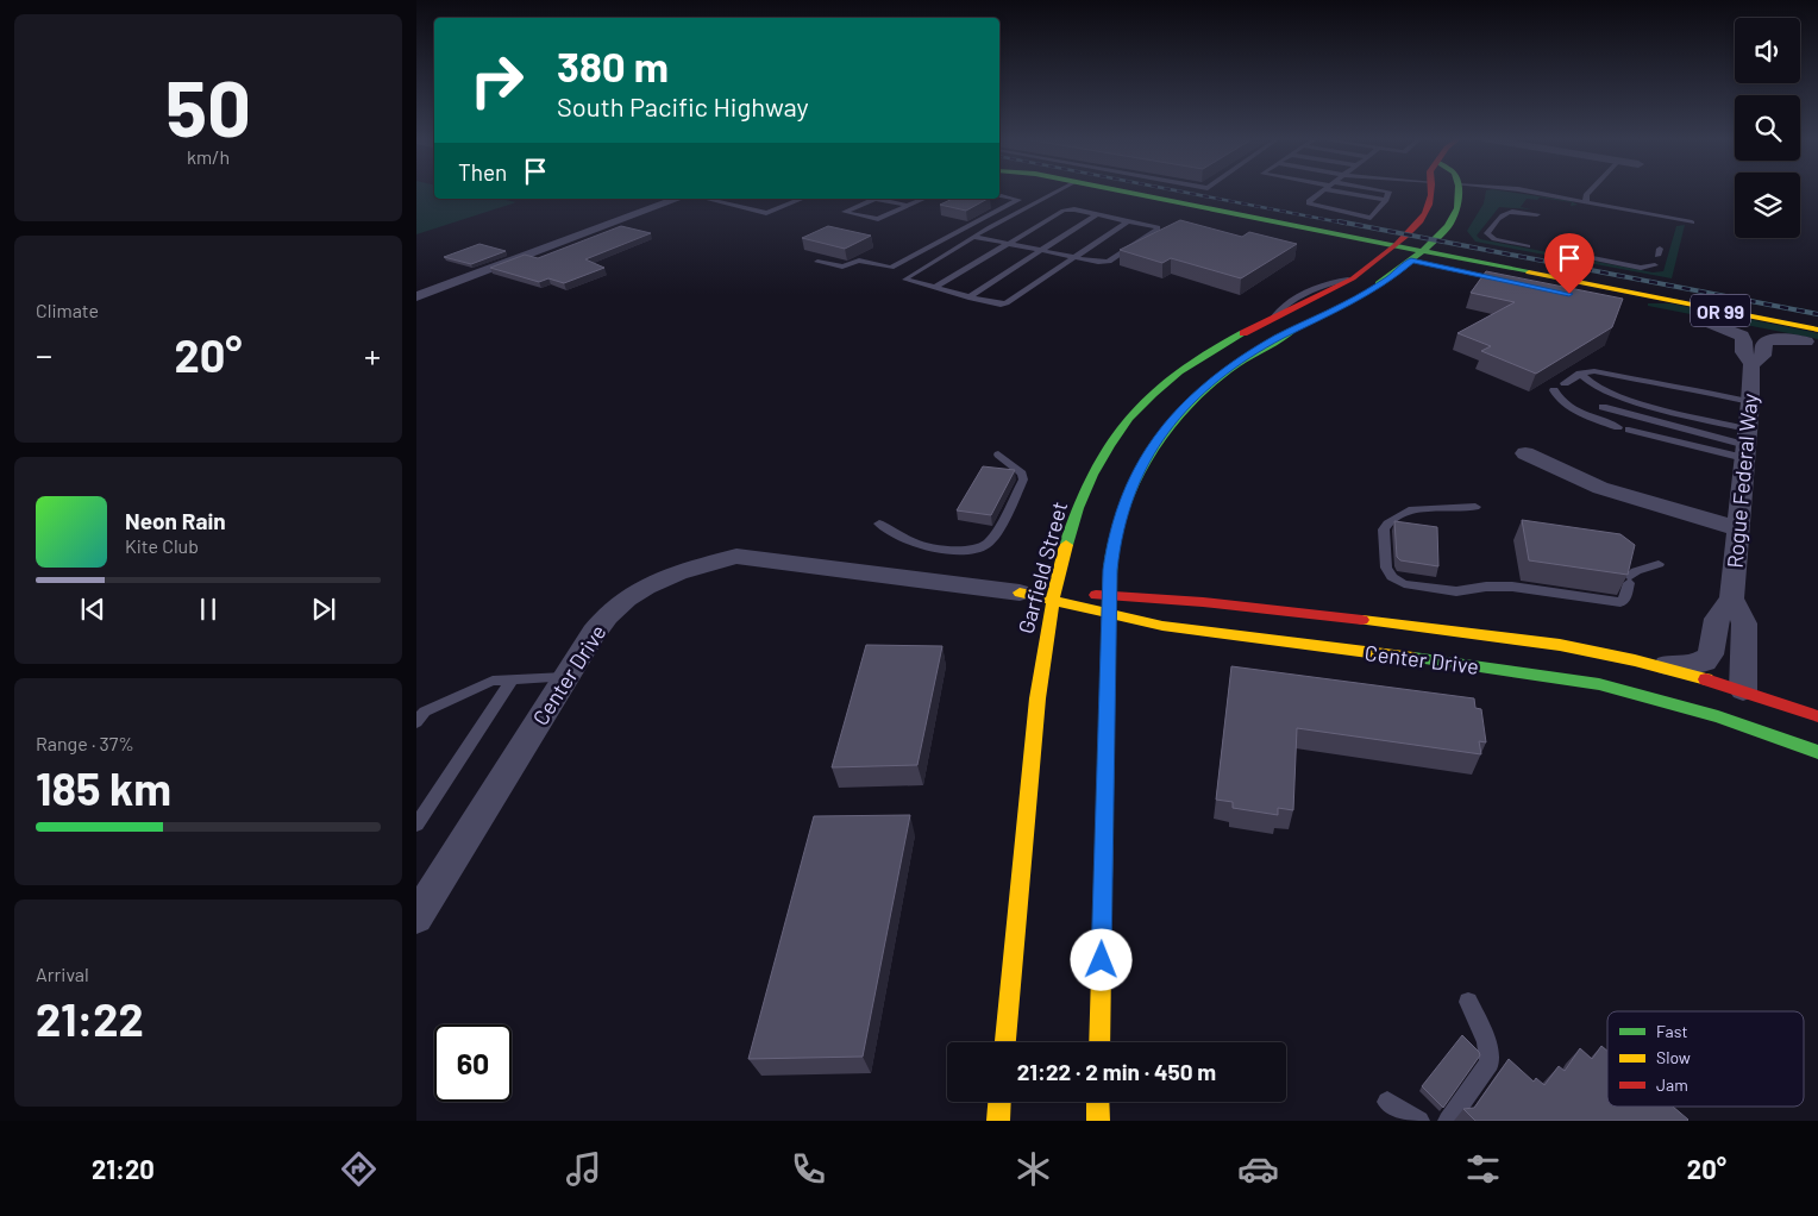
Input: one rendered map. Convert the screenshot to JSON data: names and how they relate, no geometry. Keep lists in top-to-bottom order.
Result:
{
  "streets": {
    "main road": ["OR 99", "Garfield Street", "Center Drive"],
    "street": ["Rogue Federal Way"]
  },
  "crossings": [
    ["OR 99", "Rogue Federal Way"],
    ["OR 99", "Garfield Street"],
    ["Rogue Federal Way", "Center Drive"],
    ["Garfield Street", "Center Drive"]
  ],
  "legend": ["Fast", "Slow", "Jam"],
  "page": {
    "tile": [
      ["50", "km/h"],
      "Climate",
      ["Range · 37%", "185 km"],
      ["Arrival", "21:22"]
    ],
    "turn": ["380 m", "South Pacific Highway"],
    "then": "Then",
    "heat": ["−", "20°", "+"],
    "song": ["Neon Rain", "Kite Club"],
    "limit": "60",
    "trip": "21:22 · 2 min · 450 m",
    "tabs": ["21:20", "20°"]
  }
}
